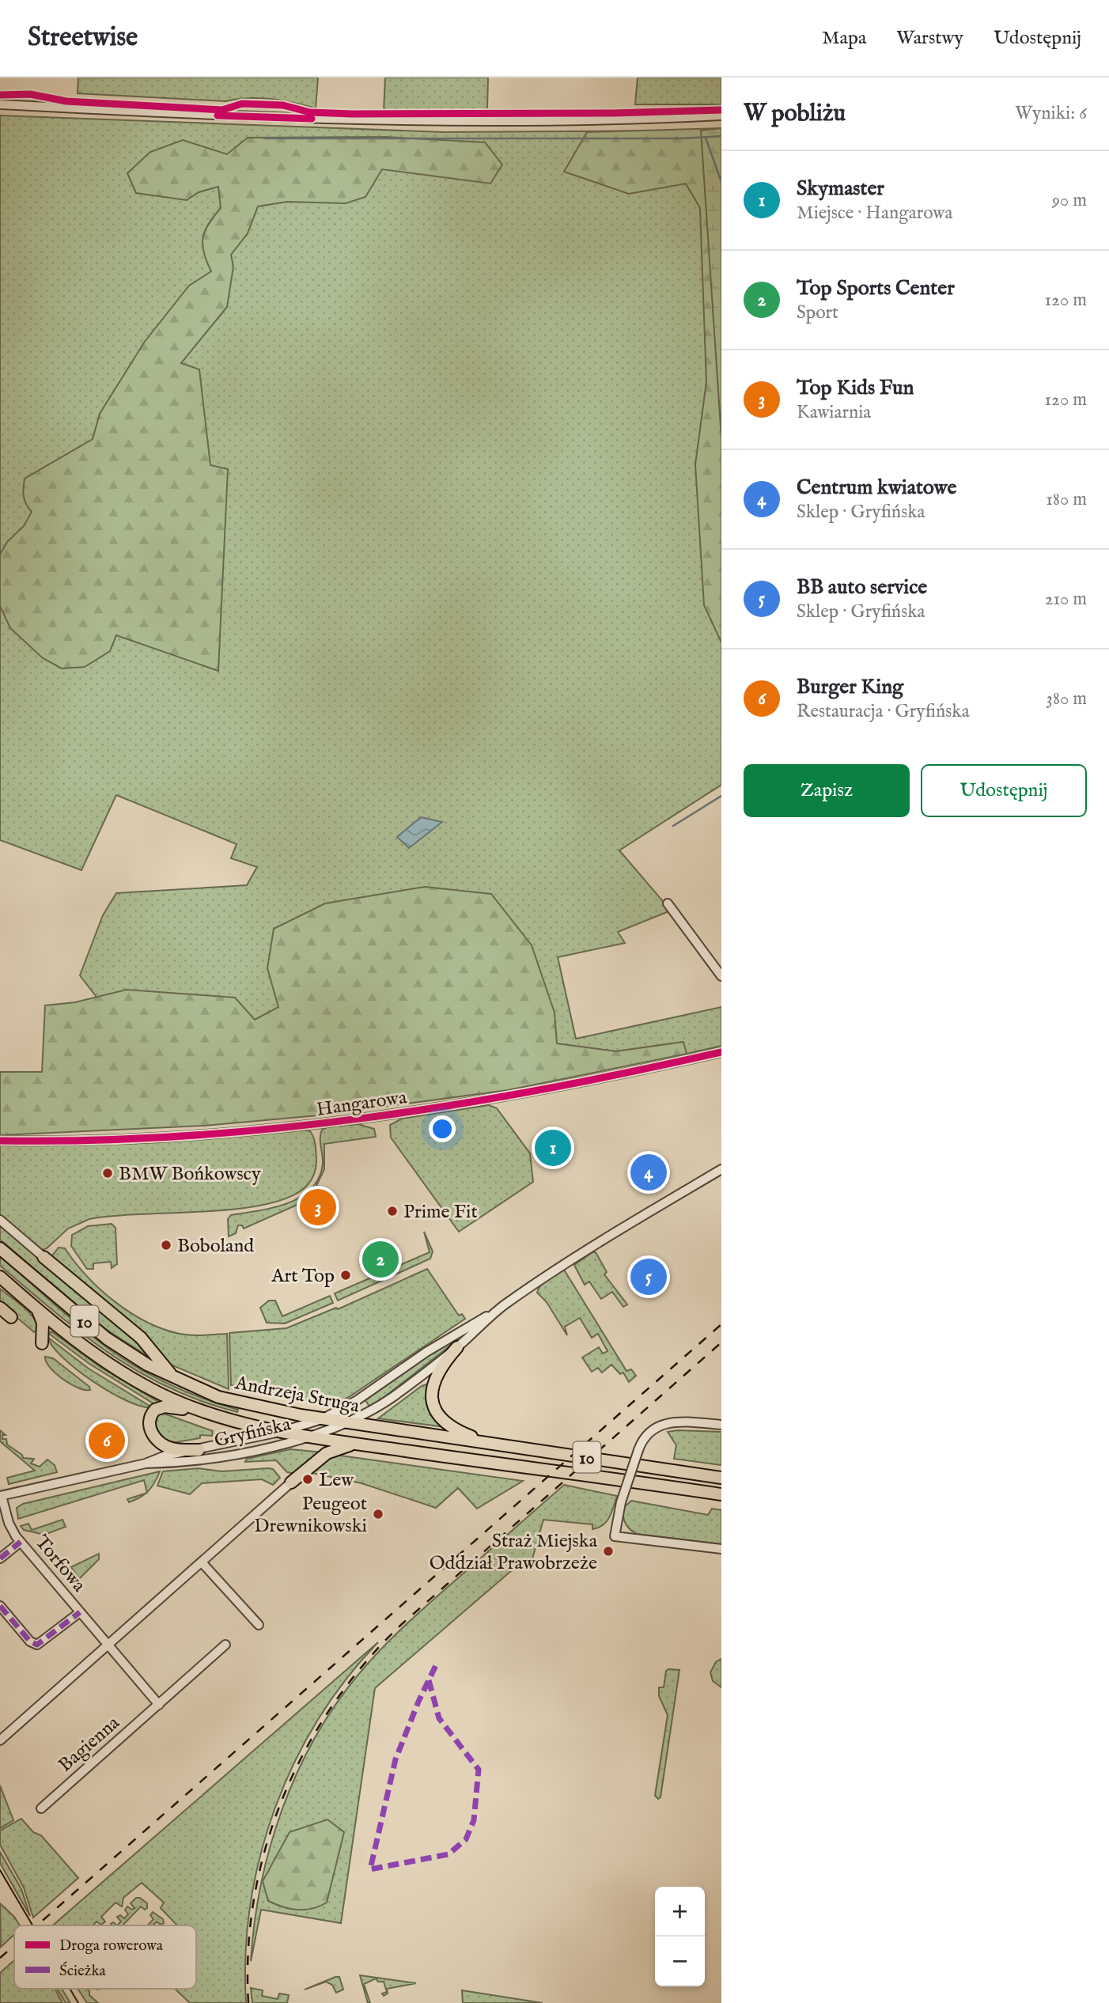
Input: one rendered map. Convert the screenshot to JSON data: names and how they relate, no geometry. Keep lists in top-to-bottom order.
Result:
{
  "streets": {
    "main road": ["10", "Andrzeja Struga"],
    "street": [
      "Hangarowa",
      "Gryfińska",
      "Torfowa",
      "Bagienna"
    ]
  },
  "crossings": [
    ["Andrzeja Struga", "Gryfińska"],
    ["Gryfińska", "Torfowa"]
  ],
  "places": [
    "BMW Bońkowscy",
    "Prime Fit",
    "Boboland",
    "Art Top",
    "Lew",
    "Peugeot Drewnikowski",
    "Straż Miejska Oddział Prawobrzeże"
  ],
  "legend": ["Droga rowerowa", "Ścieżka"],
  "page": {
    "header": "Streetwise",
    "nav": ["Mapa", "Warstwy", "Udostępnij"],
    "heading": ["W pobliżu", "Wyniki: 6"],
    "list": [
      {
        "mark": "1",
        "name": "Skymaster",
        "note": "Miejsce · Hangarowa",
        "value": "90 m"
      },
      {
        "mark": "2",
        "name": "Top Sports Center",
        "note": "Sport",
        "value": "120 m"
      },
      {
        "mark": "3",
        "name": "Top Kids Fun",
        "note": "Kawiarnia",
        "value": "120 m"
      },
      {
        "mark": "4",
        "name": "Centrum kwiatowe",
        "note": "Sklep · Gryfińska",
        "value": "180 m"
      },
      {
        "mark": "5",
        "name": "BB auto service",
        "note": "Sklep · Gryfińska",
        "value": "210 m"
      },
      {
        "mark": "6",
        "name": "Burger King",
        "note": "Restauracja · Gryfińska",
        "value": "380 m"
      }
    ],
    "buttons": ["Zapisz", "Udostępnij"],
    "pins": [
      "1",
      "4",
      "3",
      "2",
      "5",
      "6"
    ],
    "map_buttons": ["+", "−"]
  }
}
